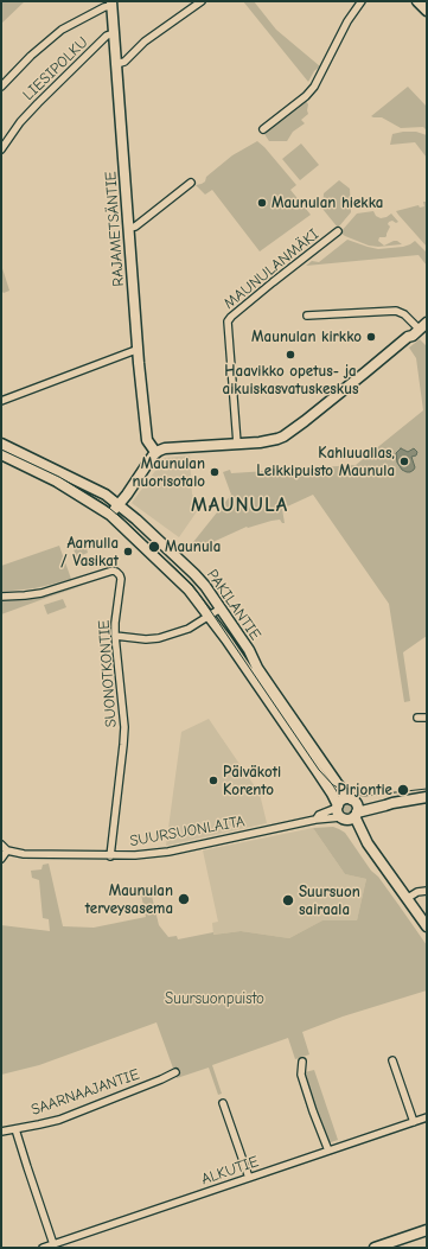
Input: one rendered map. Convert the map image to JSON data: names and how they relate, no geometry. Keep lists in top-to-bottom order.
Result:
{
  "streets": {
    "main road": ["RAJAMETSÄNTIE", "PAKILANTIE"],
    "street": [
      "LIESIPOLKU",
      "MAUNULANMÄKI",
      "SUONOTKONTIE",
      "SUURSUONLAITA",
      "SAARNAAJANTIE",
      "ALKUTIE"
    ]
  },
  "crossings": [
    ["LIESIPOLKU", "RAJAMETSÄNTIE"],
    ["PAKILANTIE", "SUURSUONLAITA"],
    ["SUONOTKONTIE", "SUURSUONLAITA"]
  ],
  "districts": ["MAUNULA"],
  "parks": ["Suursuonpuisto"],
  "places": [
    "Maunulan hiekka",
    "Maunulan kirkko",
    "Haavikko opetus- ja aikuiskasvatuskeskus",
    "Kahluuallas, Leikkipuisto Maunula",
    "Maunulan nuorisotalo",
    "Maunula",
    "Aamulla / Vasikat",
    "Päiväkoti Korento",
    "Pirjontie",
    "Maunulan terveysasema",
    "Suursuon sairaala"
  ]
}
